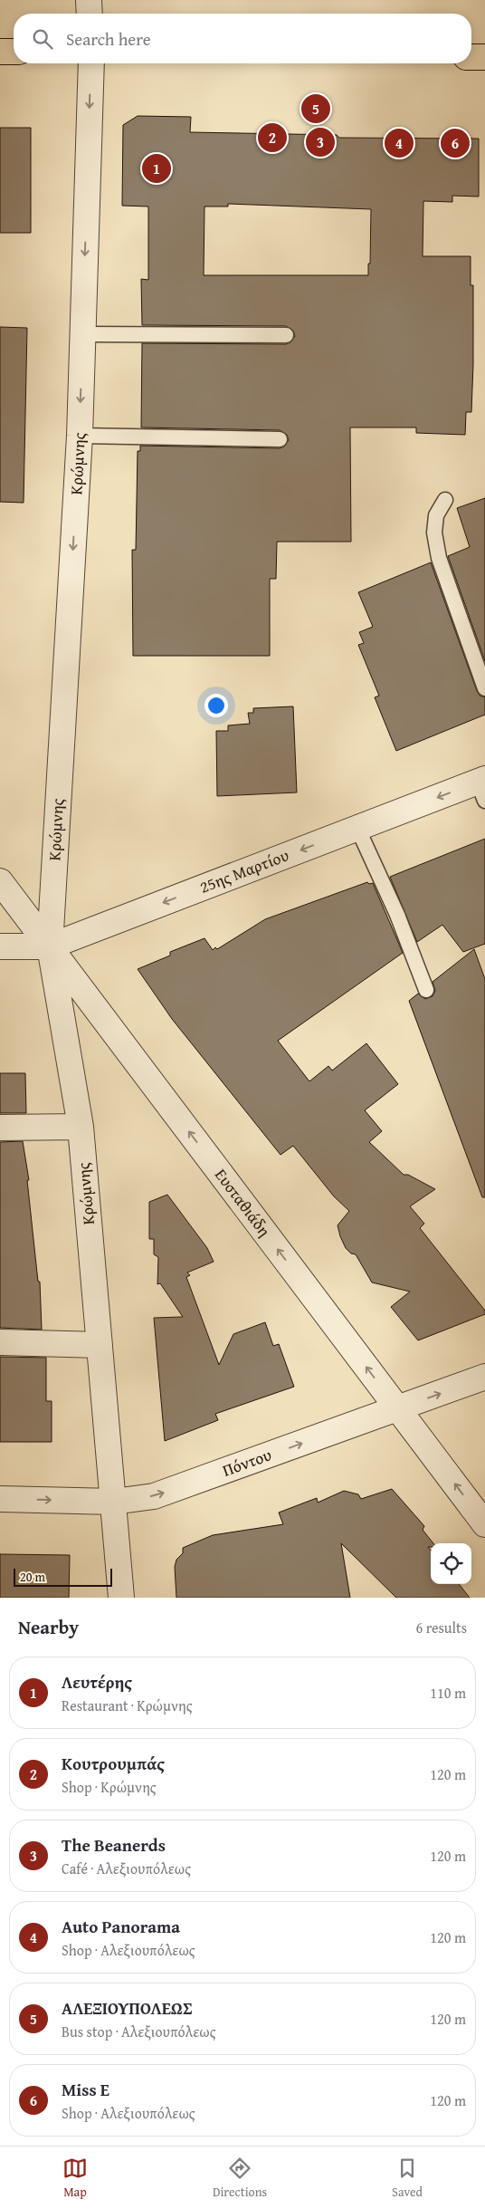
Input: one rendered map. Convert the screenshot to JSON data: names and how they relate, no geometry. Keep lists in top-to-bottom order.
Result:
{
  "streets": {
    "street": [
      "Κρώμνης",
      "25ης Μαρτίου",
      "Ευσταθιάδη",
      "Πόντου"
    ]
  },
  "crossings": [
    ["Κρώμνης", "25ης Μαρτίου"],
    ["Κρώμνης", "Ευσταθιάδη"],
    ["Κρώμνης", "Πόντου"],
    ["25ης Μαρτίου", "Ευσταθιάδη"],
    ["Ευσταθιάδη", "Πόντου"]
  ],
  "one_way": [
    "Κρώμνης",
    "25ης Μαρτίου",
    "Ευσταθιάδη",
    "Πόντου"
  ],
  "scale_bar": "20 m",
  "page": {
    "search": "Search here",
    "pins": [
      "5",
      "2",
      "3",
      "4",
      "6",
      "1"
    ],
    "scale": "20 m",
    "heading": ["Nearby", "6 results"],
    "list": [
      {
        "mark": "1",
        "name": "Λευτέρης",
        "note": "Restaurant · Κρώμνης",
        "value": "110 m"
      },
      {
        "mark": "2",
        "name": "Κουτρουμπάς",
        "note": "Shop · Κρώμνης",
        "value": "120 m"
      },
      {
        "mark": "3",
        "name": "The Beanerds",
        "note": "Café · Αλεξιουπόλεως",
        "value": "120 m"
      },
      {
        "mark": "4",
        "name": "Auto Panorama",
        "note": "Shop · Αλεξιουπόλεως",
        "value": "120 m"
      },
      {
        "mark": "5",
        "name": "ΑΛΕΞΙΟΥΠΟΛΕΩΣ",
        "note": "Bus stop · Αλεξιουπόλεως",
        "value": "120 m"
      },
      {
        "mark": "6",
        "name": "Miss E",
        "note": "Shop · Αλεξιουπόλεως",
        "value": "120 m"
      }
    ],
    "nav": ["Map", "Directions", "Saved"]
  }
}
